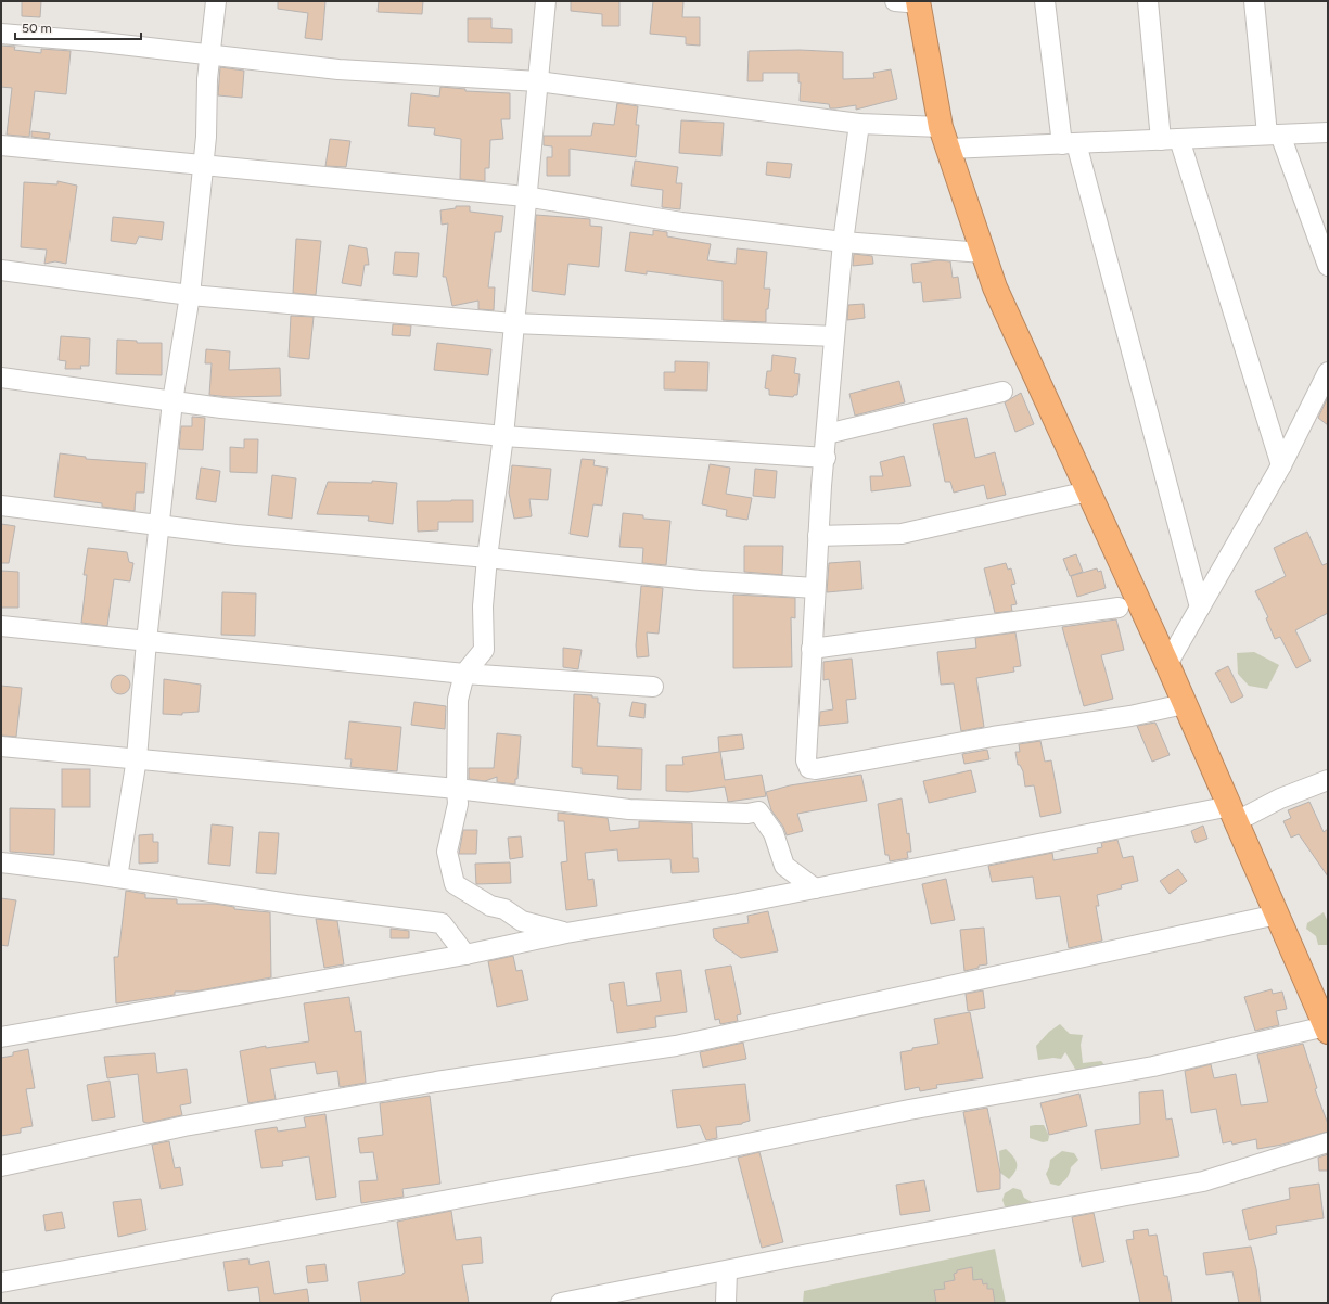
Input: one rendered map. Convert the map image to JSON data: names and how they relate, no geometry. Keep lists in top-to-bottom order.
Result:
{
  "scale_bar": "50 m"
}
